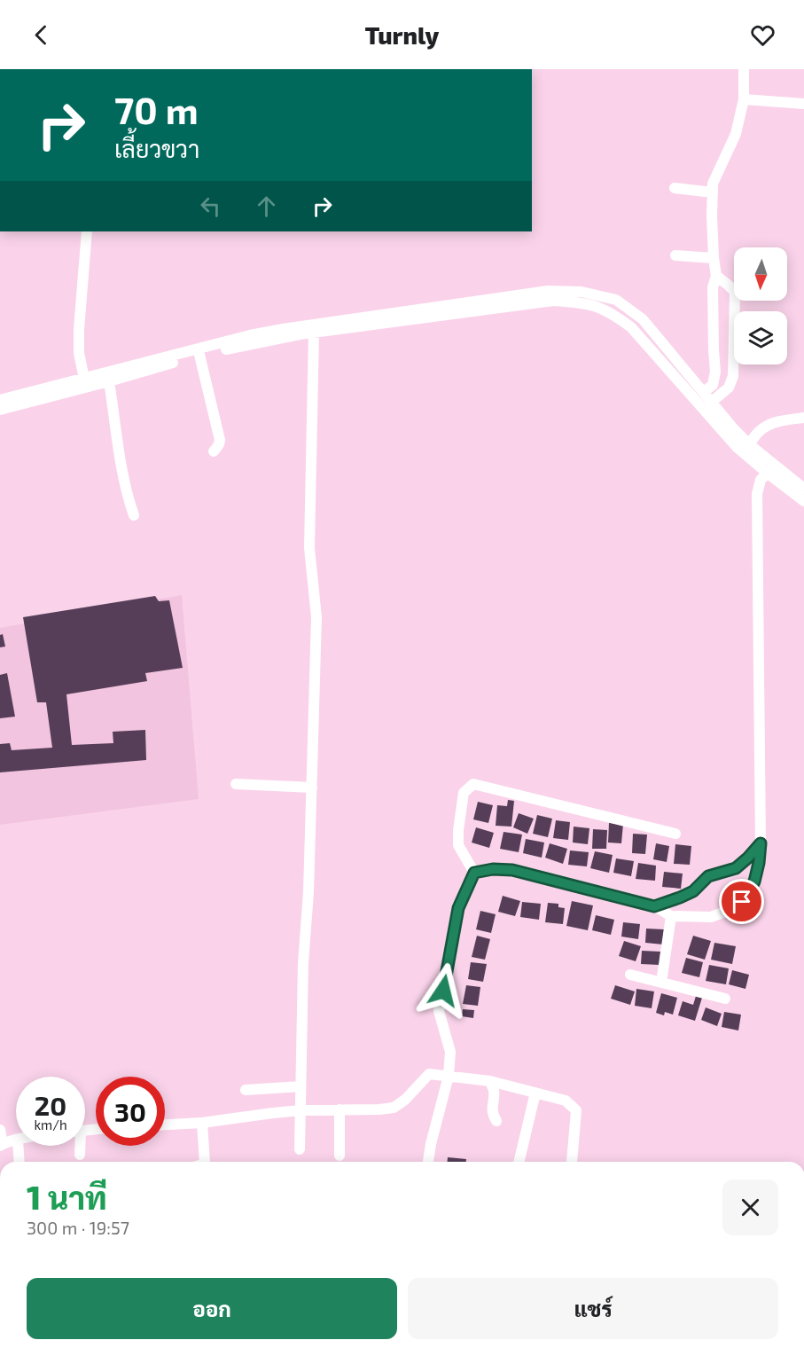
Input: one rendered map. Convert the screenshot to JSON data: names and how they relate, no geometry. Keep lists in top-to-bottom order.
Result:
{
  "north": "bottom",
  "page": {
    "header": "Turnly",
    "turn": ["70 m", "เลี้ยวขวา"],
    "speed": "20 km/h",
    "limit": "30",
    "heading": ["1 นาที", "300 m · 19:57"],
    "buttons": ["ออก", "แชร์"]
  }
}
